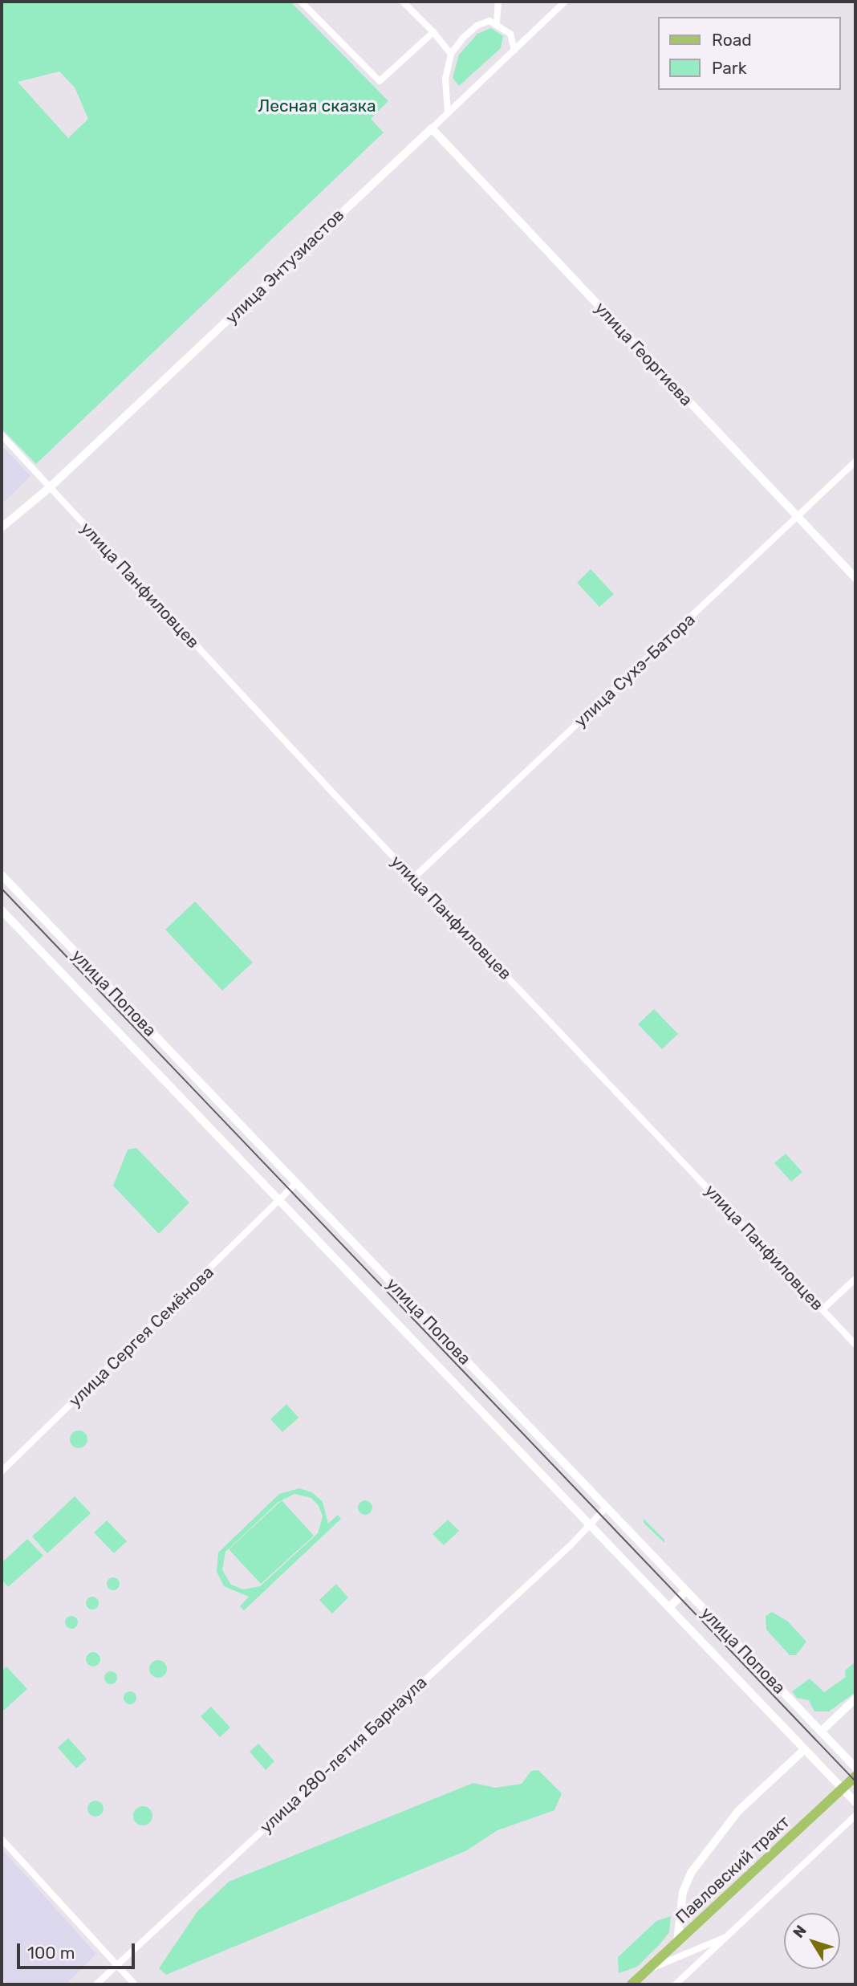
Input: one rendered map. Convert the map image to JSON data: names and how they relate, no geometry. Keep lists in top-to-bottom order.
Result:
{
  "streets": {
    "main road": [
      "улица Энтузиастов",
      "улица Георгиева",
      "улица Попова",
      "Павловский тракт"
    ],
    "street": [
      "улица Панфиловцев",
      "улица Сухэ-Батора",
      "улица Сергея Семёнова",
      "улица 280-летия Барнаула"
    ]
  },
  "crossings": [
    ["улица Энтузиастов", "улица Георгиева"],
    ["улица Энтузиастов", "улица Панфиловцев"],
    ["улица Георгиева", "улица Сухэ-Батора"],
    ["улица Панфиловцев", "улица Сухэ-Батора"],
    ["улица Попова", "улица Сергея Семёнова"],
    ["улица Попова", "улица 280-летия Барнаула"],
    ["улица Попова", "Павловский тракт"]
  ],
  "parks": ["Лесная сказка"],
  "legend": ["Road", "Park"],
  "scale_bar": "100 m",
  "north": "top left"
}
